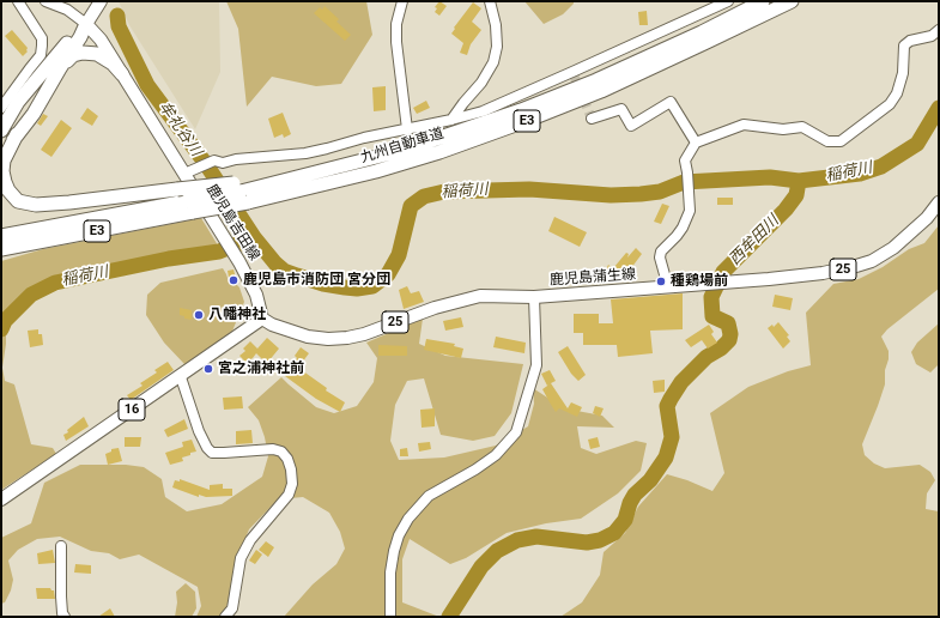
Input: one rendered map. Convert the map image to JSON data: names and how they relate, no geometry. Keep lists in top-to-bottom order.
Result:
{
  "streets": {
    "highway": ["E3", "九州自動車道"],
    "main road": [
      "鹿児島吉田線",
      "25",
      "鹿児島蒲生線",
      "16"
    ]
  },
  "crossings": [
    ["鹿児島吉田線", "鹿児島蒲生線"],
    ["鹿児島吉田線", "16"],
    ["鹿児島蒲生線", "16"]
  ],
  "water": ["牟礼谷川", "稲荷川", "西牟田川"],
  "places": [
    "鹿児島市消防団 宮分団",
    "種鶏場前",
    "八幡神社",
    "宮之浦神社前"
  ]
}
